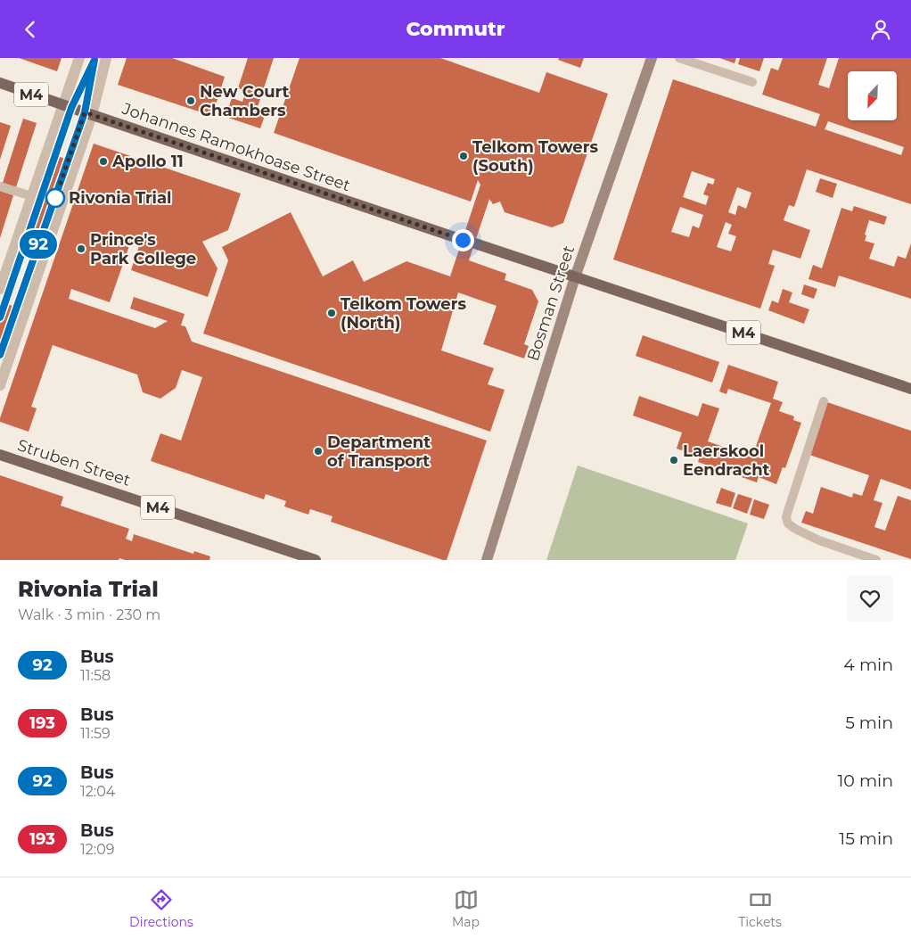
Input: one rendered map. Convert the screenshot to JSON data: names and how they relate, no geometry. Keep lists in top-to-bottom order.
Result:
{
  "streets": {
    "main road": [
      "M4",
      "Johannes Ramokhoase Street",
      "Bosman Street",
      "Struben Street"
    ]
  },
  "crossings": [
    ["M4", "Bosman Street"]
  ],
  "places": [
    "New Court Chambers",
    "Telkom Towers (South)",
    "Apollo 11",
    "Rivonia Trial",
    "Prince's Park College",
    "Telkom Towers (North)",
    "Department of Transport",
    "Laerskool Eendracht"
  ],
  "lines": ["bus line 92"],
  "north": "bottom left",
  "page": {
    "header": "Commutr",
    "on_map": "92",
    "heading": ["Rivonia Trial", "Walk · 3 min · 230 m"],
    "list": [
      {
        "mark": "92",
        "name": "Bus",
        "note": "11:58",
        "value": "4 min"
      },
      {
        "mark": "193",
        "name": "Bus",
        "note": "11:59",
        "value": "5 min"
      },
      {
        "mark": "92",
        "name": "Bus",
        "note": "12:04",
        "value": "10 min"
      },
      {
        "mark": "193",
        "name": "Bus",
        "note": "12:09",
        "value": "15 min"
      }
    ],
    "tabs": ["Directions", "Map", "Tickets"]
  }
}
